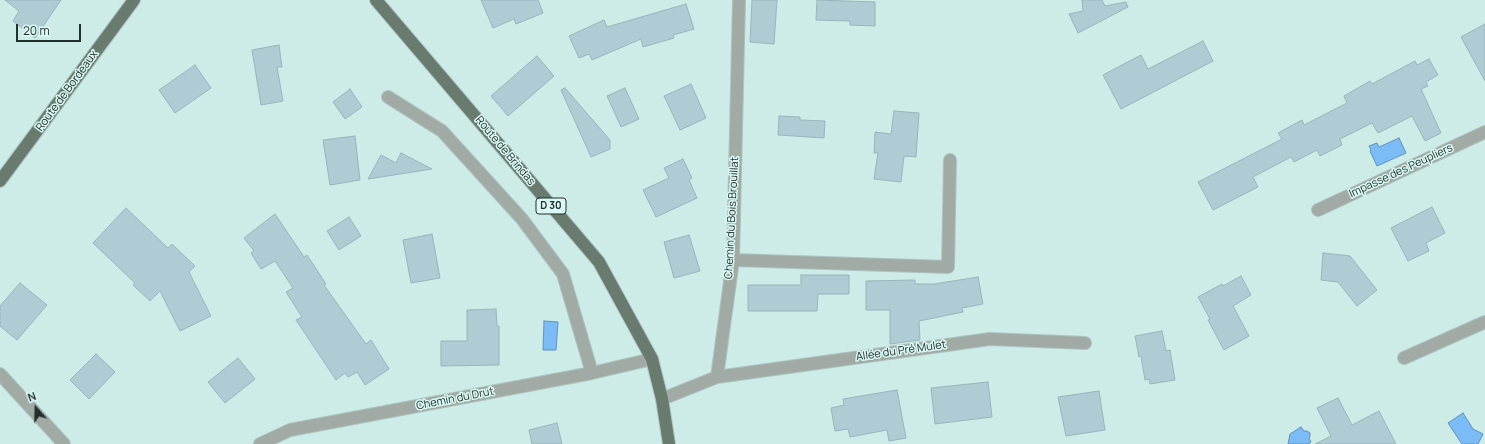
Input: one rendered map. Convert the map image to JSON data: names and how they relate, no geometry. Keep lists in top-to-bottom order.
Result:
{
  "streets": {
    "main road": ["Route de Bordeaux", "Route de Brindas", "D 30"],
    "street": [
      "Impasse des Peupliers",
      "Chemin du Bois Brouillat",
      "Allée du Pré Mulet",
      "Chemin du Drut"
    ]
  },
  "crossings": [
    ["Route de Brindas", "Chemin du Drut"],
    ["Chemin du Bois Brouillat", "Allée du Pré Mulet"]
  ],
  "scale_bar": "20 m",
  "north": "top"
}
